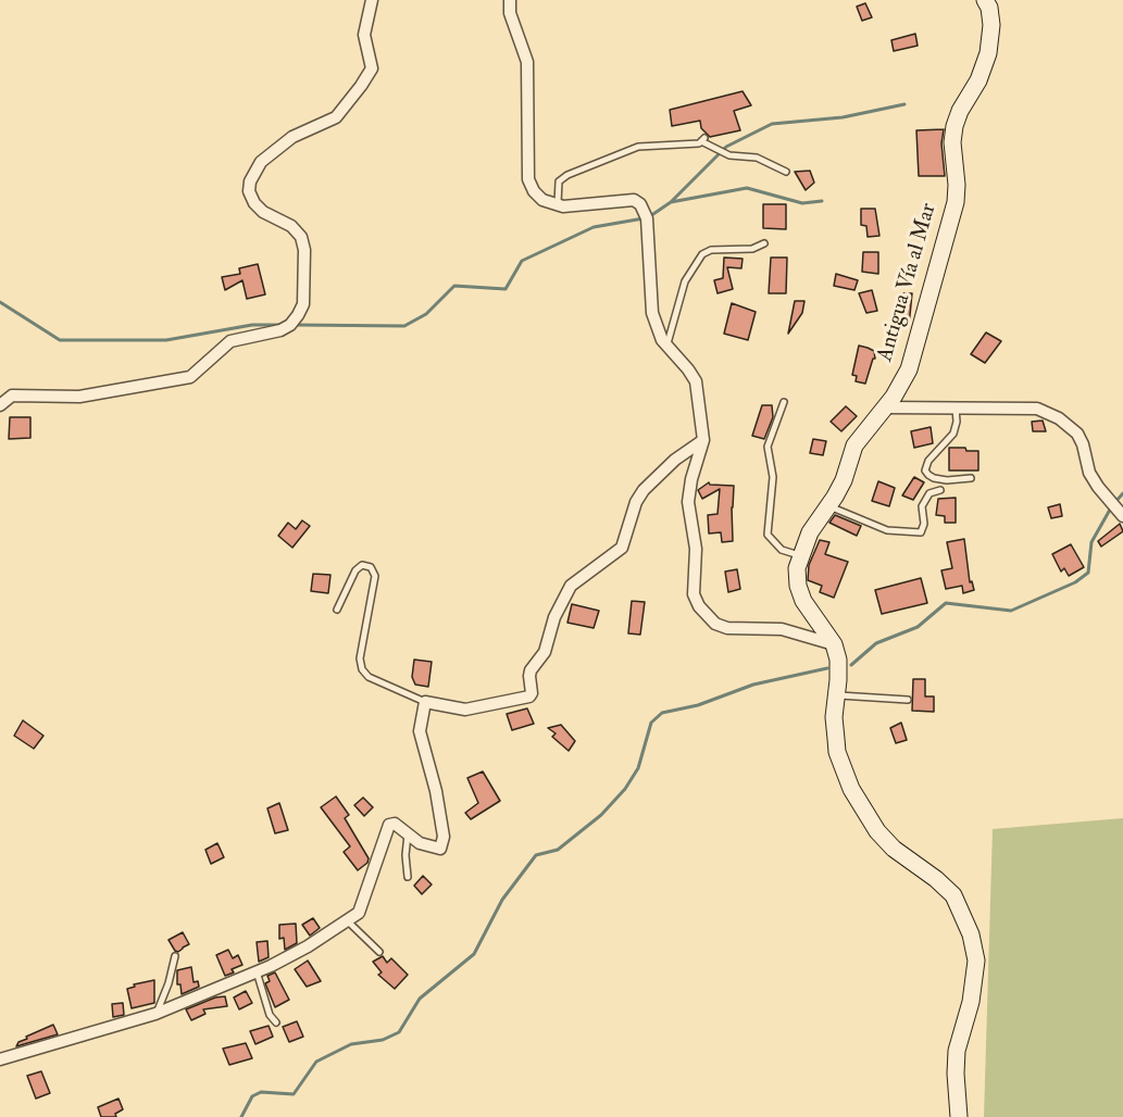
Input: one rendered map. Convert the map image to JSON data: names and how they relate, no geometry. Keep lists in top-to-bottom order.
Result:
{
  "streets": {
    "main road": ["Antigua Vía al Mar"]
  }
}
